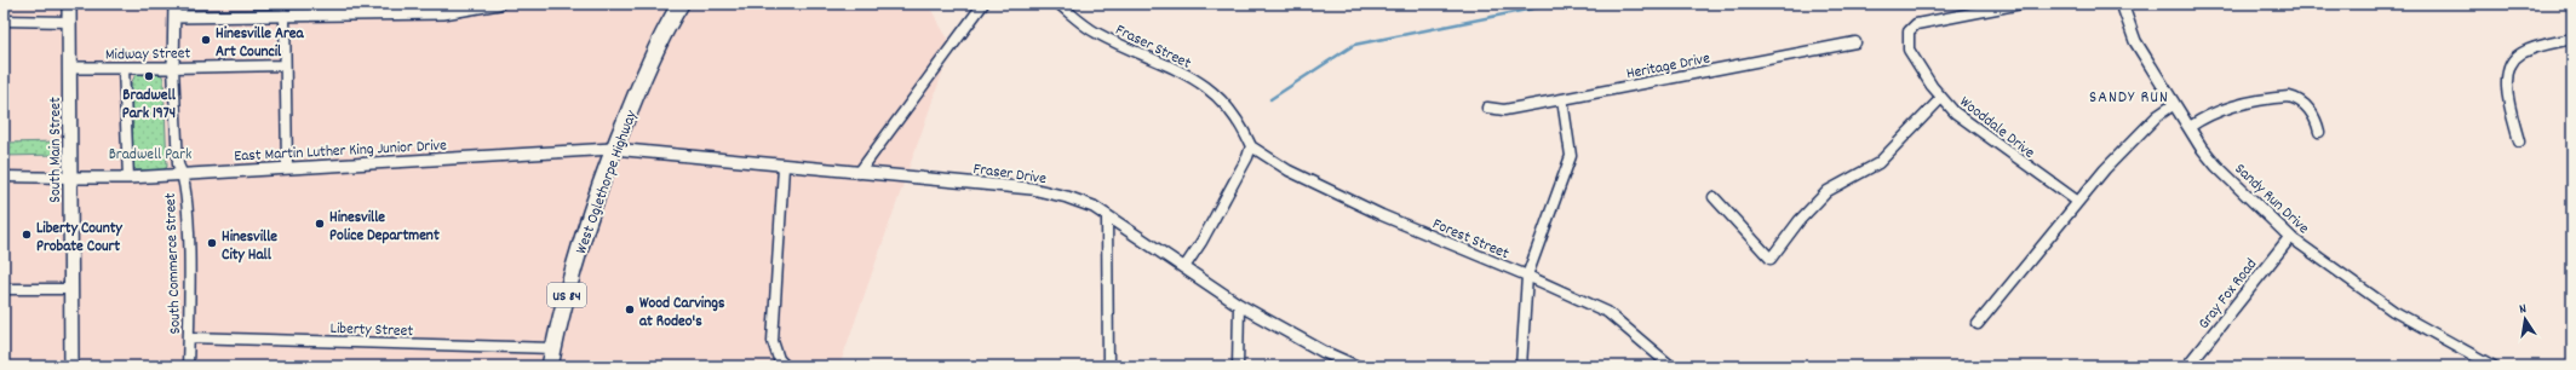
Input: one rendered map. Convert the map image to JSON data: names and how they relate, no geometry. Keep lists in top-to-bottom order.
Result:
{
  "streets": {
    "highway": ["West Oglethorpe Highway", "US 84"],
    "main road": ["South Main Street"],
    "street": [
      "Fraser Street",
      "Midway Street",
      "Heritage Drive",
      "Wooddale Drive",
      "East Martin Luther King Junior Drive",
      "Fraser Drive",
      "Sandy Run Drive",
      "Forest Street",
      "South Commerce Street",
      "Gray Fox Road",
      "Liberty Street"
    ]
  },
  "crossings": [
    ["Fraser Street", "Forest Street"],
    ["Midway Street", "South Main Street"],
    ["Midway Street", "South Commerce Street"],
    ["East Martin Luther King Junior Drive", "South Main Street"],
    ["East Martin Luther King Junior Drive", "Fraser Drive"],
    ["East Martin Luther King Junior Drive", "West Oglethorpe Highway"],
    ["East Martin Luther King Junior Drive", "South Commerce Street"],
    ["Fraser Drive", "West Oglethorpe Highway"],
    ["West Oglethorpe Highway", "Liberty Street"],
    ["Sandy Run Drive", "Gray Fox Road"],
    ["South Commerce Street", "Liberty Street"]
  ],
  "districts": ["SANDY RUN"],
  "parks": ["Bradwell Park"],
  "places": [
    "Hinesville Area Art Council",
    "Bradwell Park 1974",
    "Hinesville Police Department",
    "Liberty County Probate Court",
    "Hinesville City Hall",
    "Wood Carvings at Rodeo's"
  ],
  "north": "top"
}
